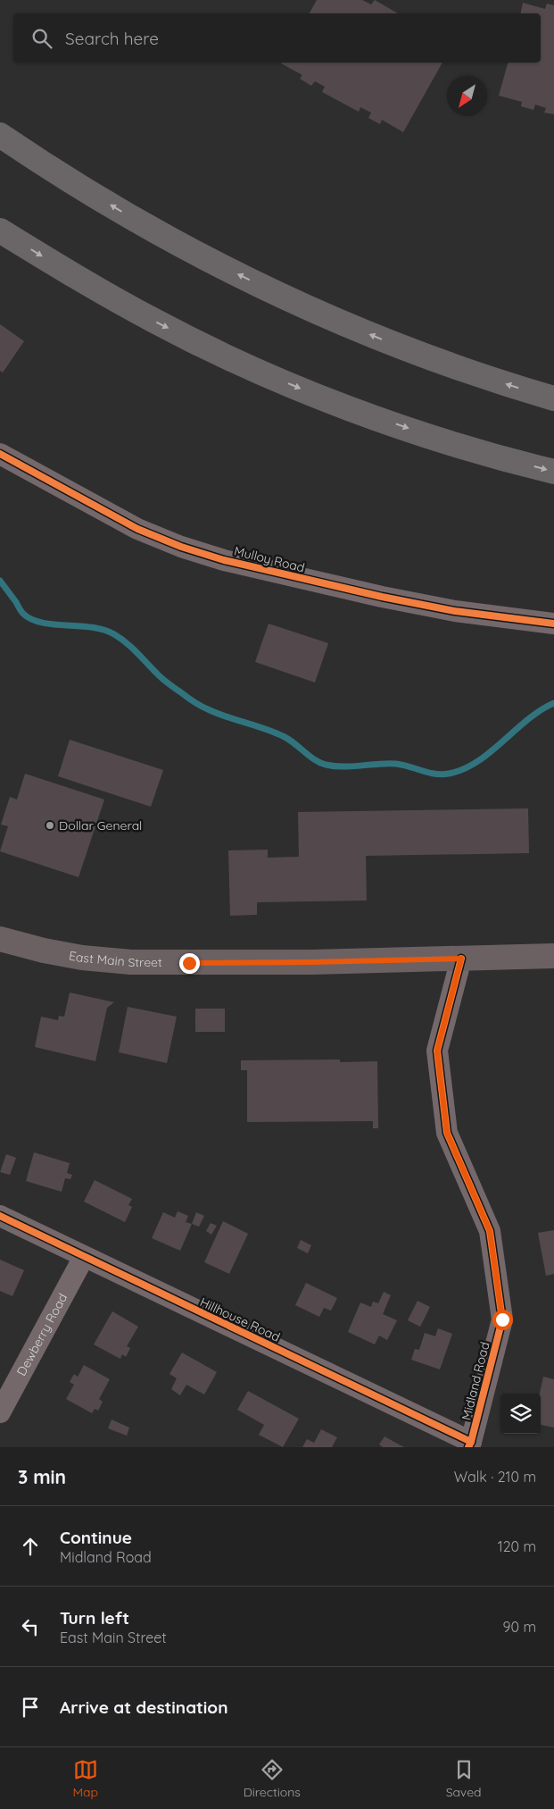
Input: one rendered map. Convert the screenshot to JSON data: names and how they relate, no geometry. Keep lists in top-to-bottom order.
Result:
{
  "streets": {
    "main road": ["East Main Street"],
    "street": [
      "Mulloy Road",
      "Hillhouse Road",
      "Dewberry Road",
      "Midland Road"
    ]
  },
  "crossings": [
    ["East Main Street", "Midland Road"],
    ["Hillhouse Road", "Dewberry Road"],
    ["Hillhouse Road", "Midland Road"]
  ],
  "places": ["Dollar General"],
  "north": "bottom left",
  "page": {
    "search": "Search here",
    "heading": ["3 min", "Walk · 210 m"],
    "list": [
      ["Continue", "Midland Road", "120 m"],
      ["Turn left", "East Main Street", "90 m"],
      "Arrive at destination"
    ],
    "nav": ["Map", "Directions", "Saved"]
  }
}
